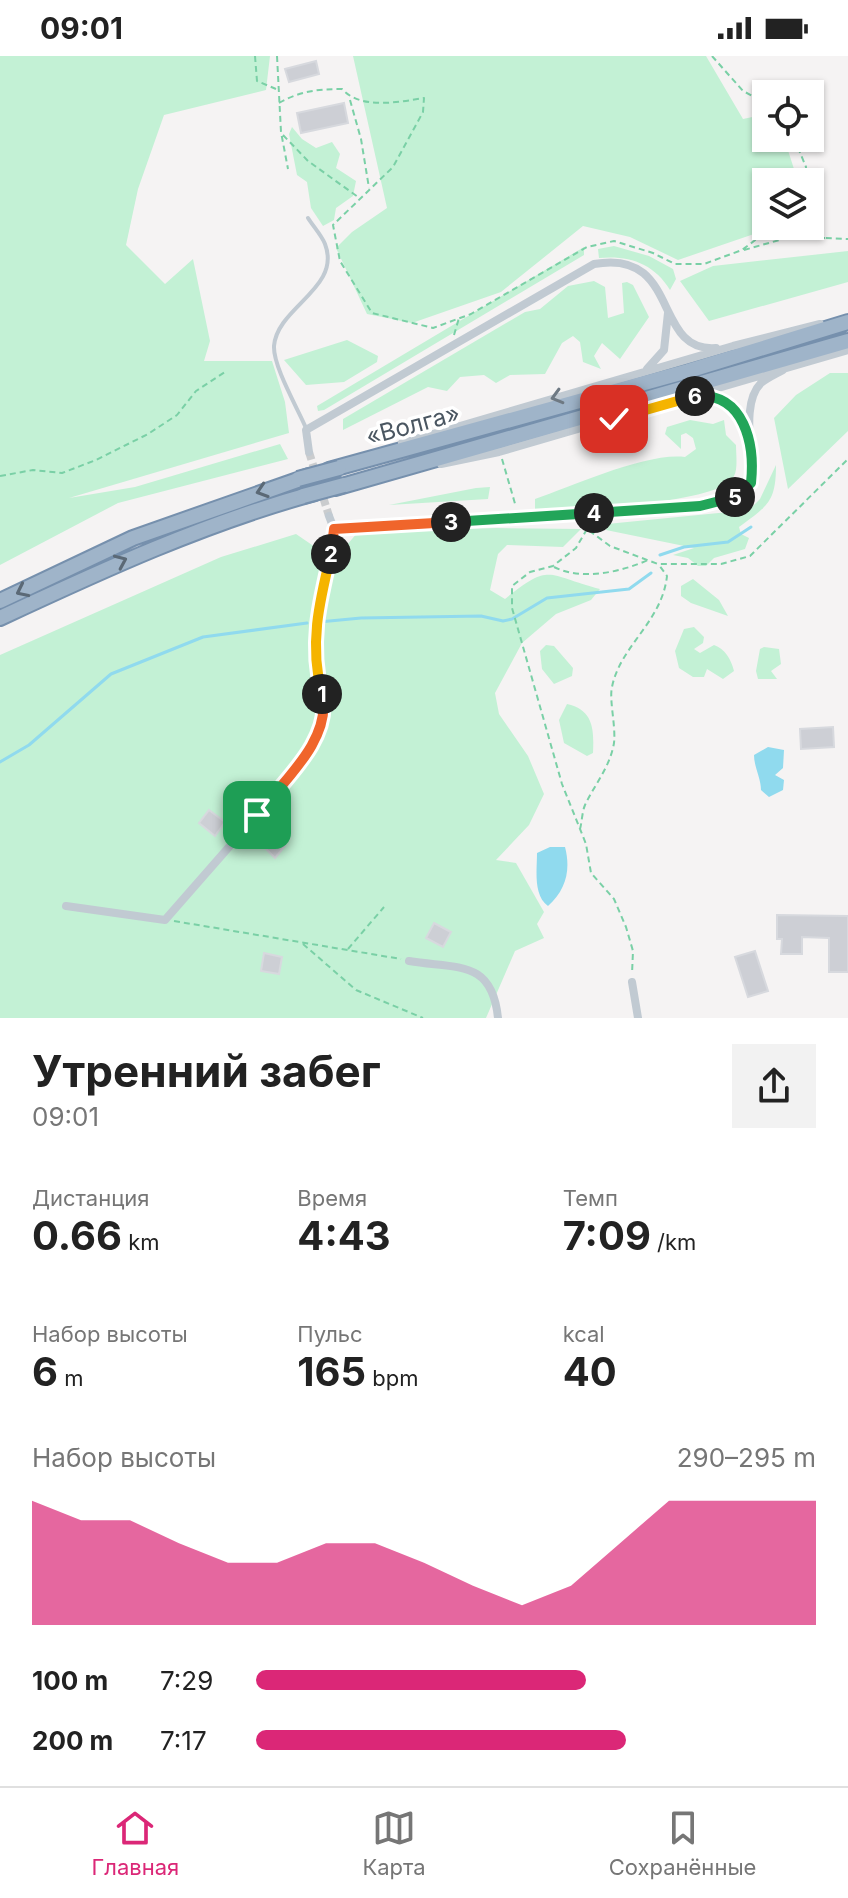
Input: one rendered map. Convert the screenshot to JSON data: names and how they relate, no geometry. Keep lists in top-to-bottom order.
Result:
{
  "streets": {
    "highway": ["«Волга»"]
  },
  "page": {
    "status": "09:01",
    "pins": [
      "6",
      "5",
      "4",
      "3",
      "2",
      "1"
    ],
    "heading": ["Утренний забег", "09:01"],
    "stats": [
      ["Дистанция", "0.66 km"],
      ["Время", "4:43"],
      ["Темп", "7:09 /km"],
      ["Набор высоты", "6 m"],
      ["Пульс", "165 bpm"],
      ["kcal", "40"]
    ],
    "chart": ["Набор высоты", "290–295 m"],
    "list": [
      {
        "name": "100 m",
        "note": "7:29"
      },
      {
        "name": "200 m",
        "note": "7:17"
      }
    ],
    "tabs": ["Главная", "Карта", "Сохранённые"]
  }
}
